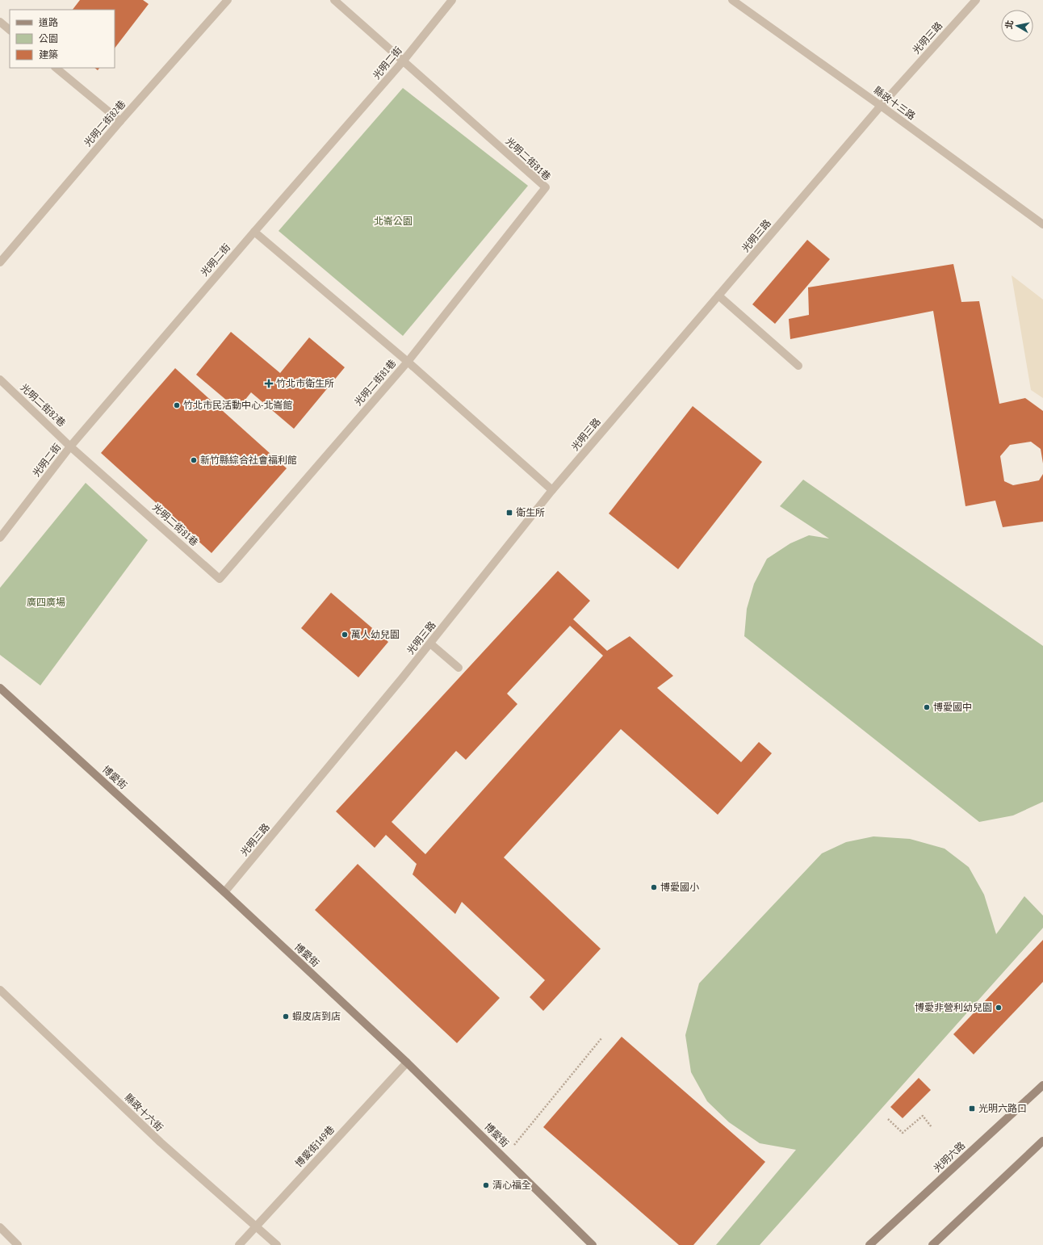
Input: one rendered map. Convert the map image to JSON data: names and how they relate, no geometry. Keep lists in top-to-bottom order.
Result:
{
  "streets": {
    "street": [
      "光明三路",
      "光明二街",
      "縣政十三路",
      "光明二街82巷",
      "光明二街81巷",
      "博愛街",
      "縣政十六街",
      "博愛街149巷",
      "光明六路"
    ]
  },
  "crossings": [
    ["光明三路", "縣政十三路"],
    ["光明三路", "博愛街"],
    ["光明二街", "光明二街82巷"],
    ["光明二街", "光明二街81巷"],
    ["光明二街82巷", "光明二街81巷"],
    ["博愛街", "博愛街149巷"],
    ["縣政十六街", "博愛街149巷"]
  ],
  "parks": ["北崙公園", "廣四廣場"],
  "places": {
    "health": ["竹北市衛生所"],
    "other": [
      "竹北市民活動中心-北崙館",
      "新竹縣綜合社會福利館",
      "萬人幼兒園",
      "博愛國中",
      "博愛國小",
      "博愛非營利幼兒園",
      "蝦皮店到店",
      "清心福全"
    ],
    "transit": ["衛生所", "光明六路口"]
  },
  "legend": ["道路", "公園", "建築"],
  "north": "left"
}
